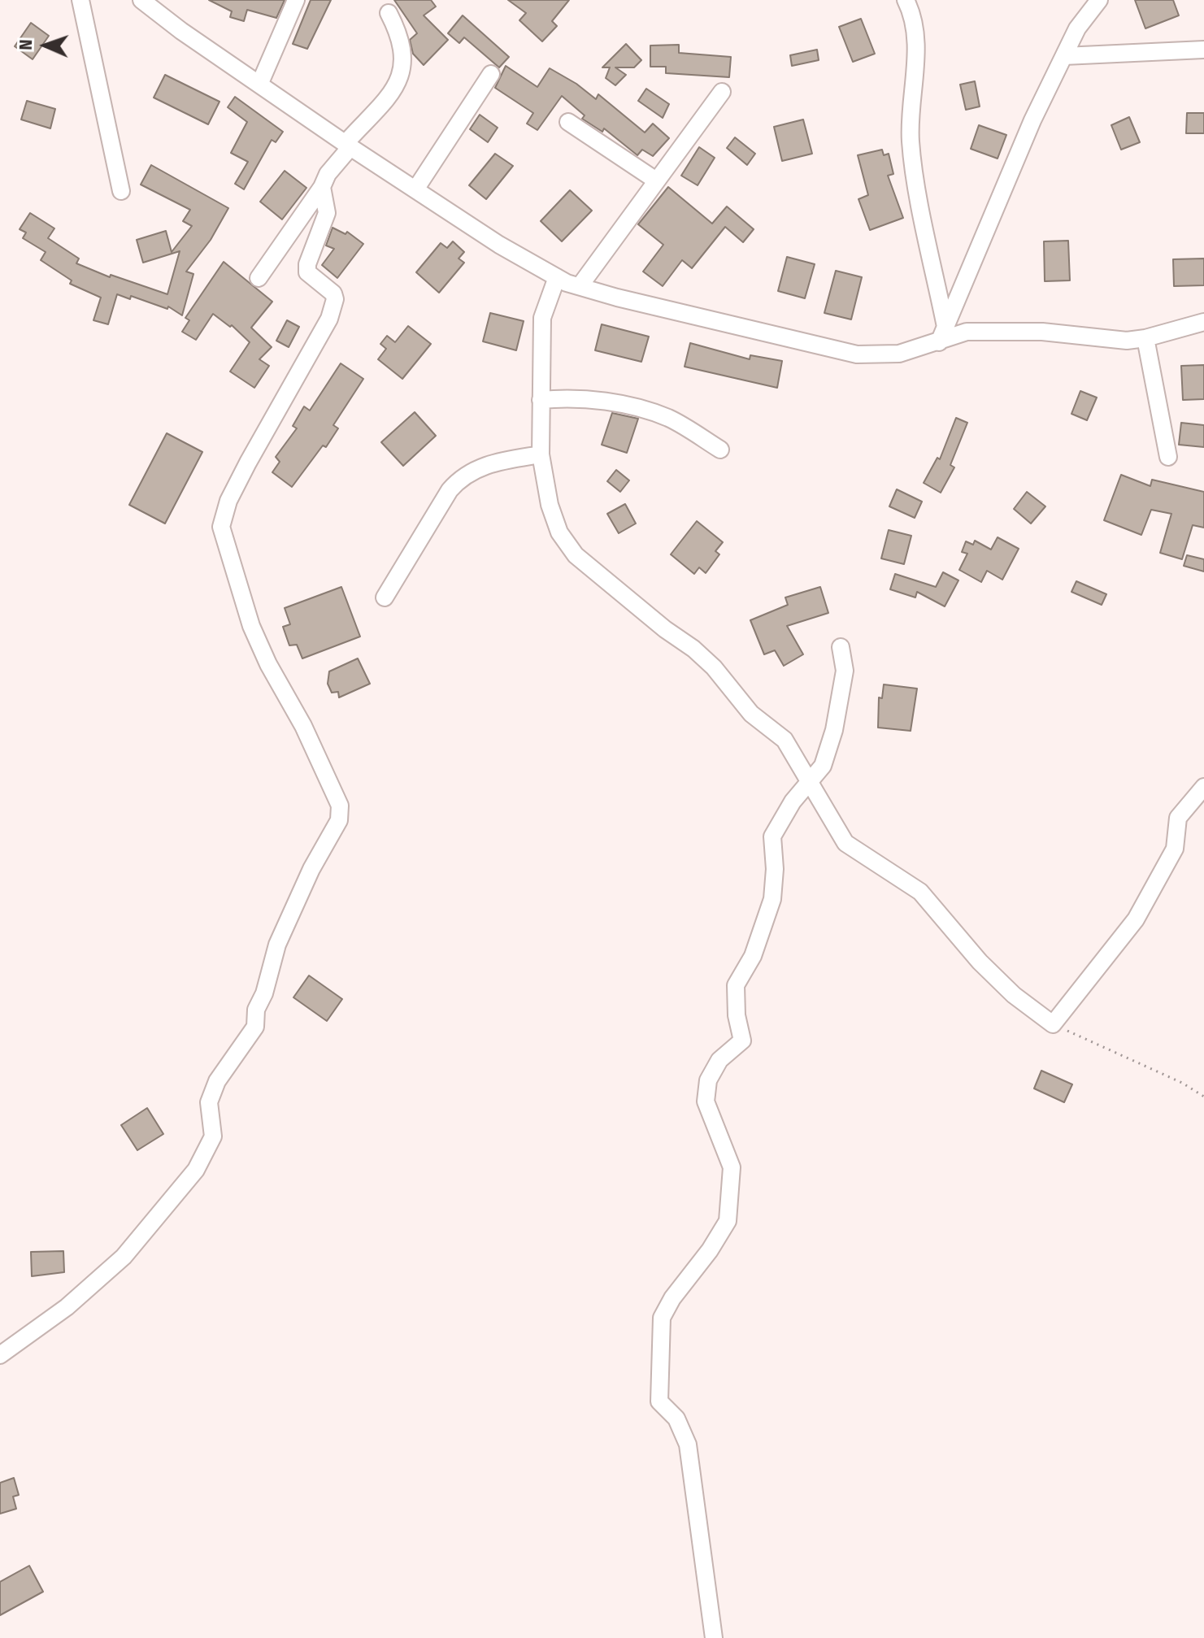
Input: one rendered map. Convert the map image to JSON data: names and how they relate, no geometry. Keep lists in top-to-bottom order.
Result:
{
  "north": "left"
}
